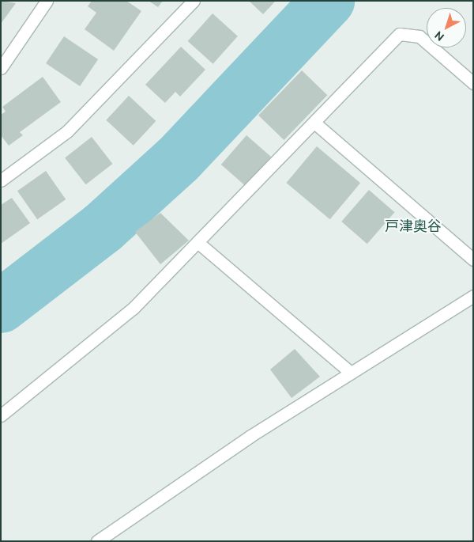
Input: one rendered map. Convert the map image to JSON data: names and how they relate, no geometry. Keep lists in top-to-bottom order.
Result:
{
  "districts": ["戸津奥谷"],
  "north": "bottom left"
}
